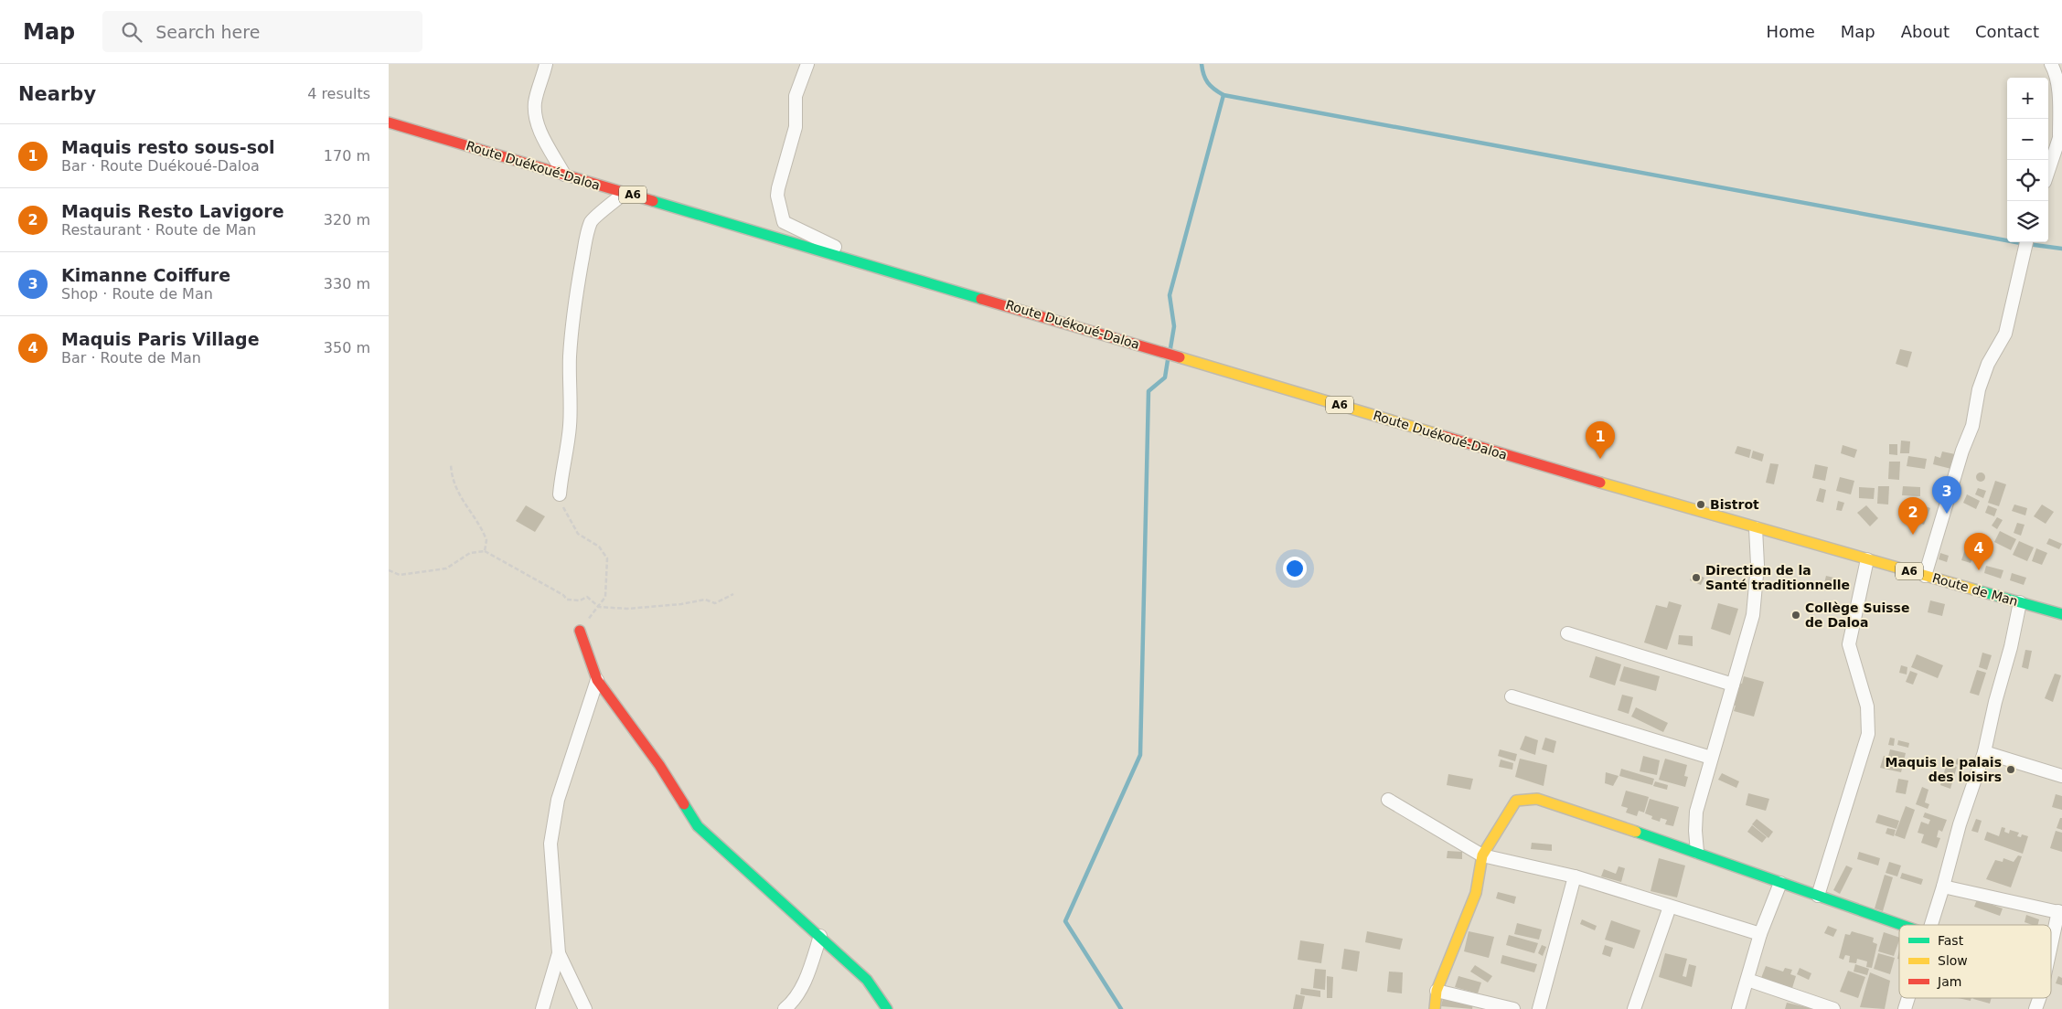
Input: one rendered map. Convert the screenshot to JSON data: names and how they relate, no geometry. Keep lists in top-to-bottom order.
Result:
{
  "streets": {
    "main road": ["Route Duékoué-Daloa", "A6", "Route de Man"]
  },
  "crossings": [
    ["Route Duékoué-Daloa", "Route de Man"]
  ],
  "places": [
    "Bistrot",
    "Direction de la Santé traditionnelle",
    "Collège Suisse de Daloa",
    "Maquis le palais des loisirs"
  ],
  "legend": ["Fast", "Slow", "Jam"],
  "page": {
    "header": "Map",
    "search": "Search here",
    "nav": [
      "Home",
      "Map",
      "About",
      "Contact"
    ],
    "heading": ["Nearby", "4 results"],
    "map_buttons": ["+", "−"],
    "list": [
      {
        "mark": "1",
        "name": "Maquis resto sous-sol",
        "note": "Bar · Route Duékoué-Daloa",
        "value": "170 m"
      },
      {
        "mark": "2",
        "name": "Maquis Resto Lavigore",
        "note": "Restaurant · Route de Man",
        "value": "320 m"
      },
      {
        "mark": "3",
        "name": "Kimanne Coiffure",
        "note": "Shop · Route de Man",
        "value": "330 m"
      },
      {
        "mark": "4",
        "name": "Maquis Paris Village",
        "note": "Bar · Route de Man",
        "value": "350 m"
      }
    ],
    "pins": [
      "1",
      "3",
      "2",
      "4"
    ]
  }
}
